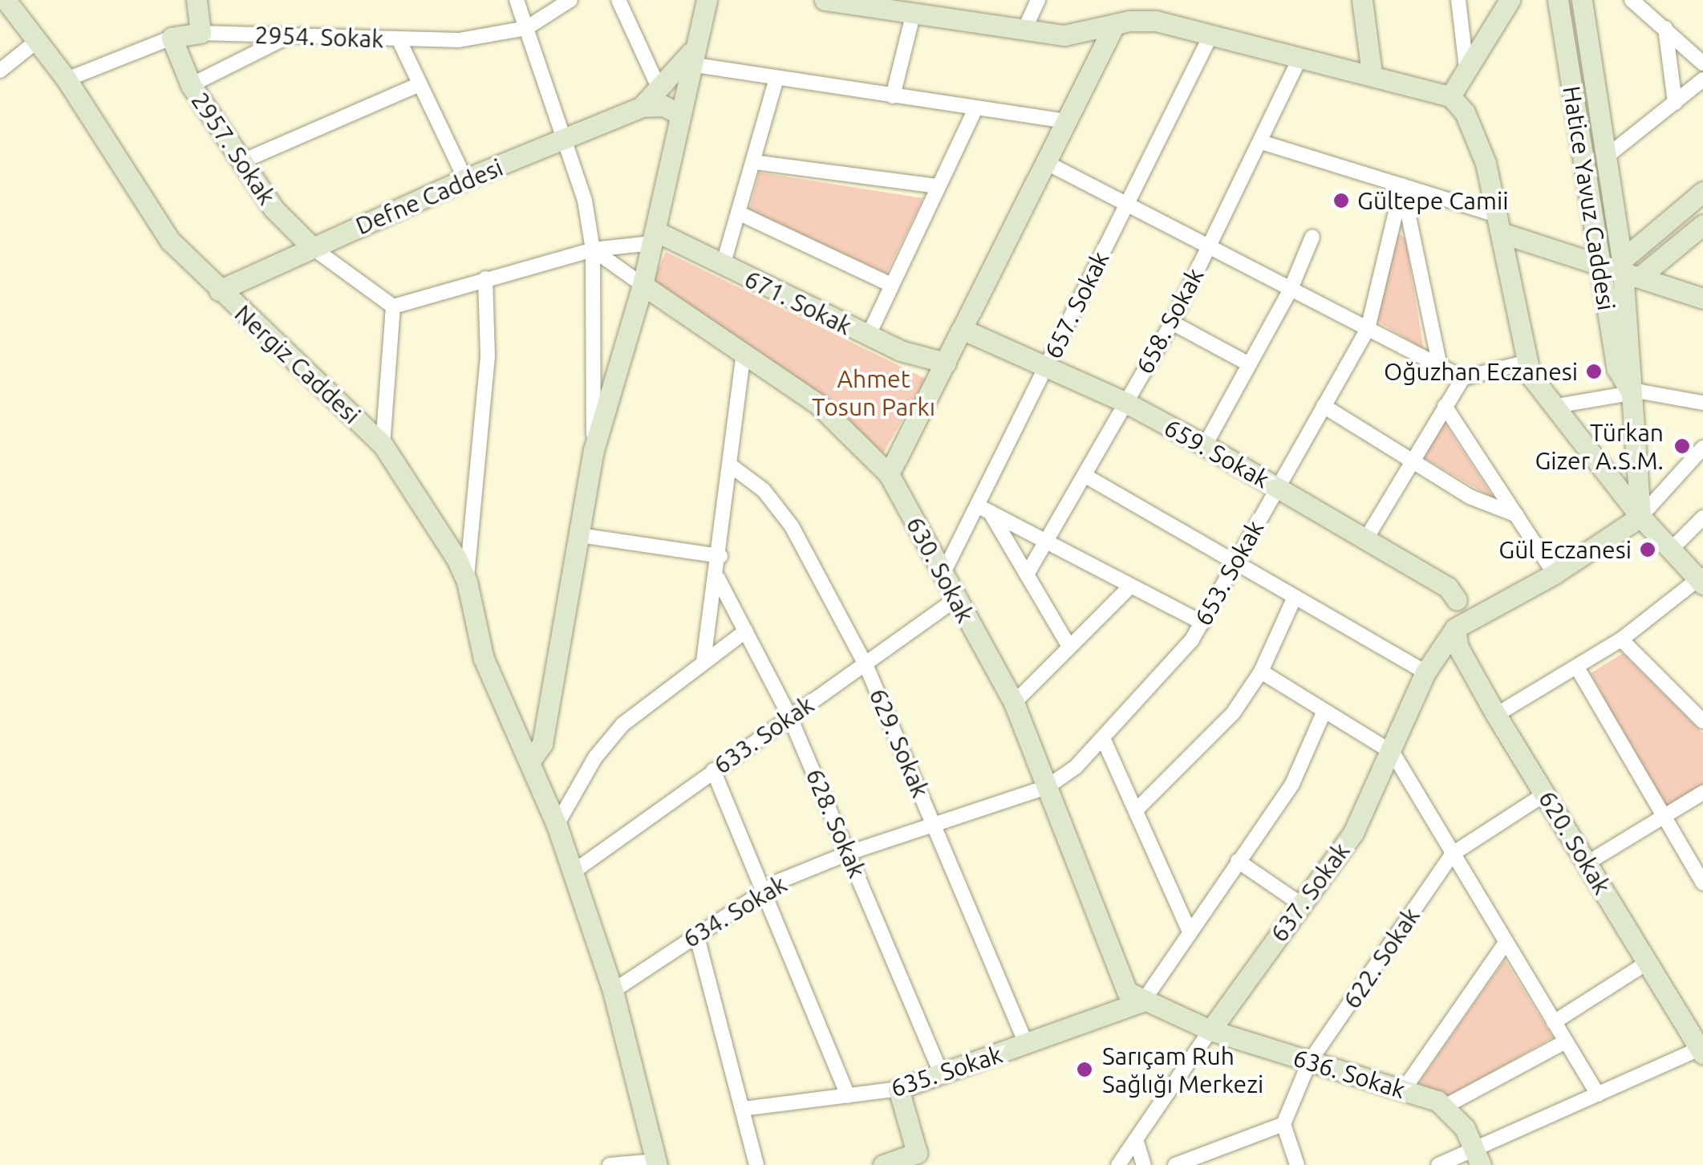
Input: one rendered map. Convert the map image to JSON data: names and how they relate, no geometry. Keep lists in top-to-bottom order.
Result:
{
  "streets": {
    "street": [
      "2954. Sokak",
      "2957. Sokak",
      "Defne Caddesi",
      "Hatice Yavuz Caddesi",
      "671. Sokak",
      "657. Sokak",
      "658. Sokak",
      "Nergiz Caddesi",
      "659. Sokak",
      "630. Sokak",
      "653. Sokak",
      "633. Sokak",
      "629. Sokak",
      "628. Sokak",
      "620. Sokak",
      "637. Sokak",
      "634. Sokak",
      "622. Sokak",
      "635. Sokak",
      "636. Sokak"
    ]
  },
  "crossings": [
    ["2954. Sokak", "2957. Sokak"],
    ["2954. Sokak", "Nergiz Caddesi"],
    ["2957. Sokak", "Defne Caddesi"],
    ["Defne Caddesi", "Nergiz Caddesi"],
    ["657. Sokak", "659. Sokak"],
    ["657. Sokak", "630. Sokak"],
    ["658. Sokak", "659. Sokak"],
    ["Nergiz Caddesi", "633. Sokak"],
    ["Nergiz Caddesi", "634. Sokak"],
    ["659. Sokak", "653. Sokak"],
    ["630. Sokak", "653. Sokak"],
    ["630. Sokak", "633. Sokak"],
    ["630. Sokak", "634. Sokak"],
    ["630. Sokak", "635. Sokak"],
    ["630. Sokak", "636. Sokak"],
    ["653. Sokak", "634. Sokak"],
    ["633. Sokak", "629. Sokak"],
    ["633. Sokak", "628. Sokak"],
    ["629. Sokak", "634. Sokak"],
    ["629. Sokak", "635. Sokak"],
    ["628. Sokak", "634. Sokak"],
    ["628. Sokak", "635. Sokak"],
    ["620. Sokak", "637. Sokak"],
    ["620. Sokak", "622. Sokak"],
    ["637. Sokak", "636. Sokak"],
    ["622. Sokak", "636. Sokak"],
    ["635. Sokak", "636. Sokak"]
  ],
  "parks": ["Ahmet Tosun Parkı"],
  "places": [
    "Gültepe Camii",
    "Oğuzhan Eczanesi",
    "Türkan Gizer A.S.M.",
    "Gül Eczanesi",
    "Sarıçam Ruh Sağlığı Merkezi"
  ]
}
